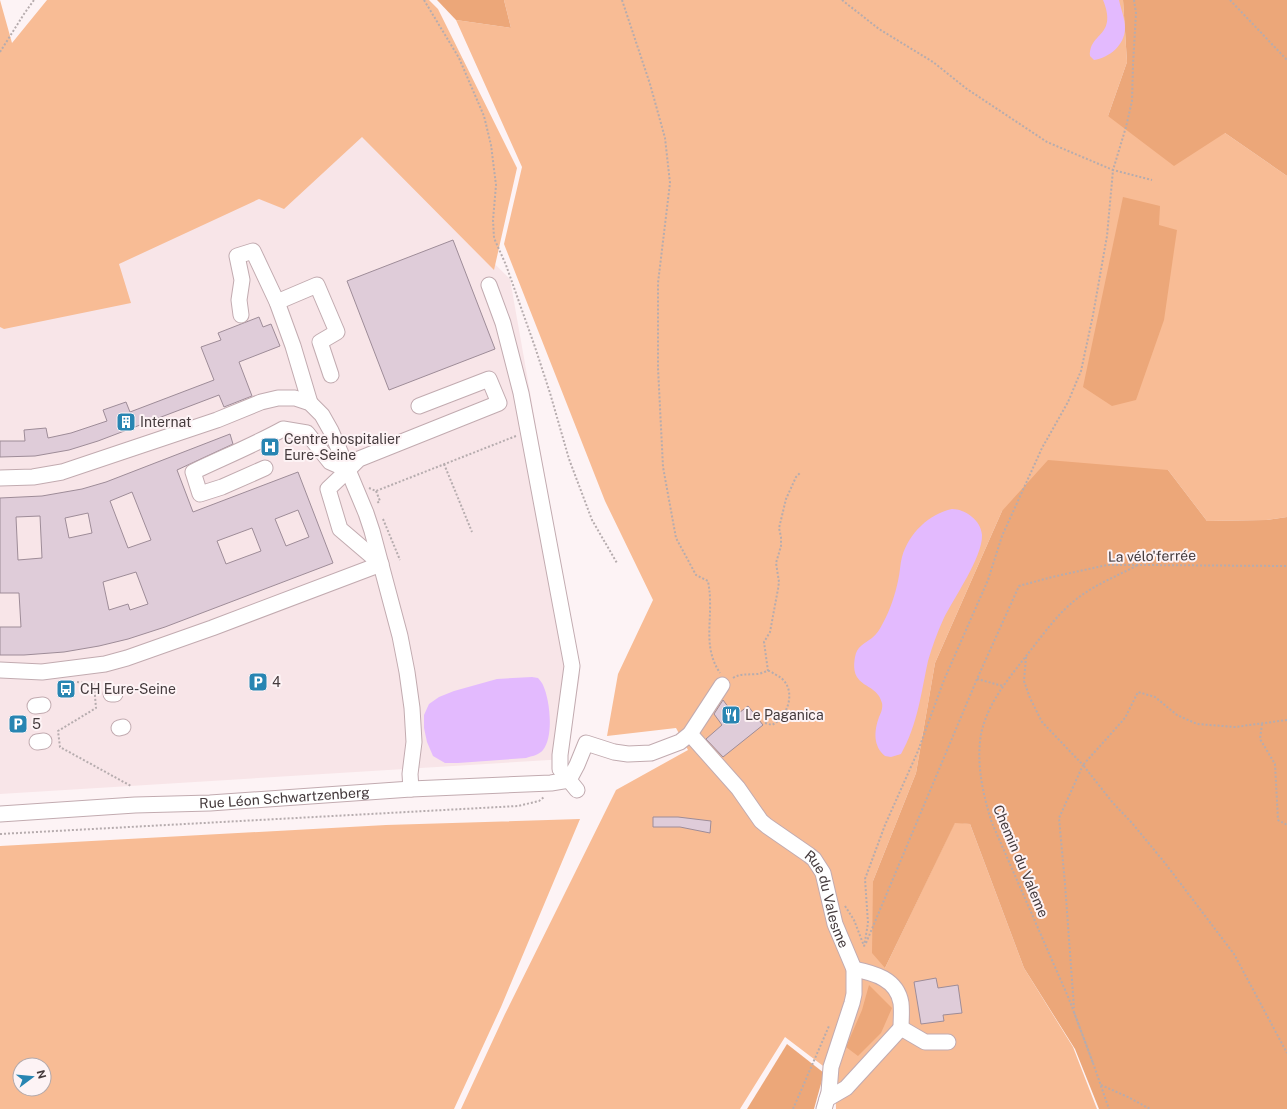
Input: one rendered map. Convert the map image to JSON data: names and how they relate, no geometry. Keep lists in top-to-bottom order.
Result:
{
  "streets": {
    "street": ["Rue Léon Schwartzenberg", "Rue du Valesme"],
    "path": ["La vélo'ferrée", "Chemin du Valeme"]
  },
  "crossings": [
    ["La vélo'ferrée", "Chemin du Valeme"]
  ],
  "places": {
    "building": ["Internat"],
    "hospital": ["Centre hospitalier Eure-Seine"],
    "parking": ["4", "5"],
    "bus stop": ["CH Eure-Seine"],
    "restaurant": ["Le Paganica"]
  },
  "north": "right"
}
